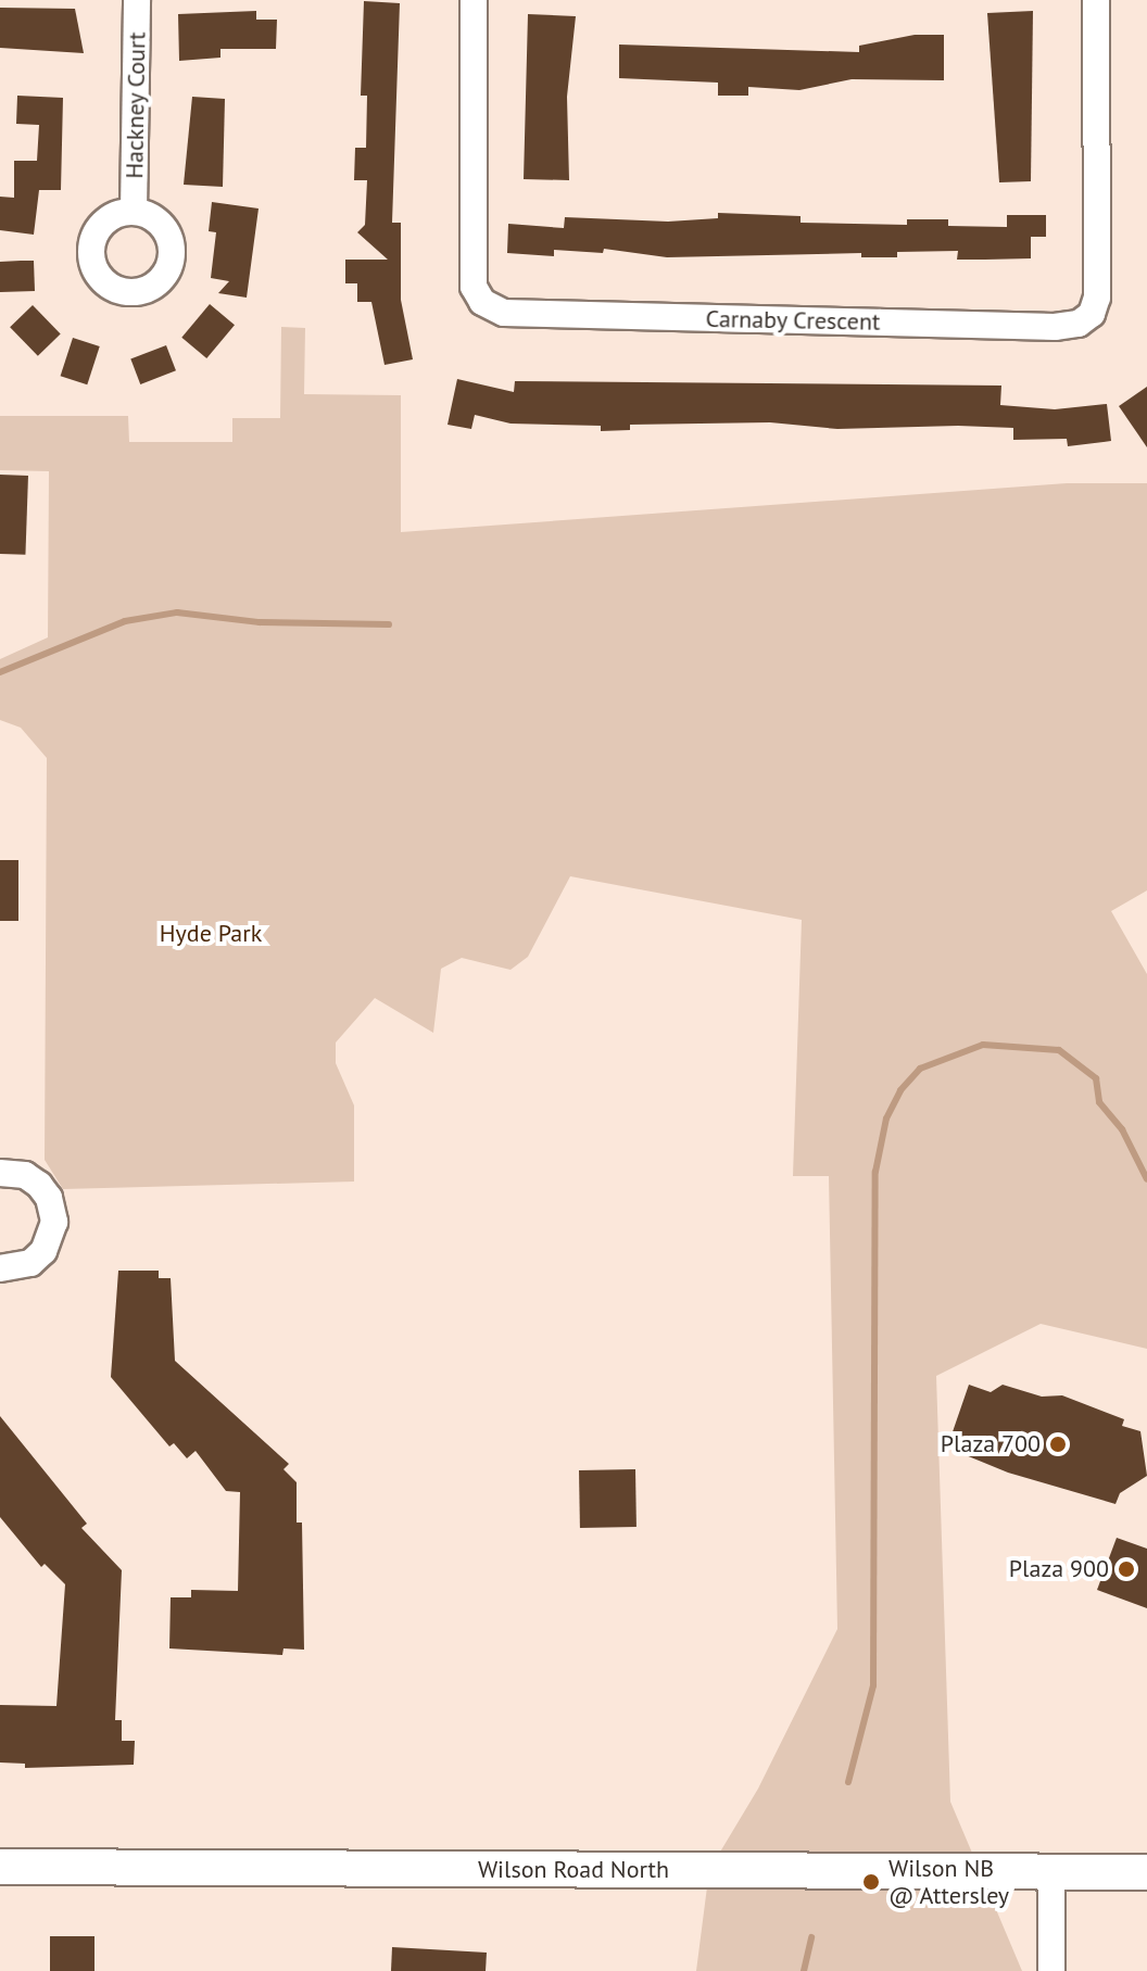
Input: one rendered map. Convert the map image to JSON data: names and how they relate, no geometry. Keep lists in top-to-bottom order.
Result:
{
  "streets": {
    "main road": ["Wilson Road North"],
    "street": ["Hackney Court", "Carnaby Crescent"]
  },
  "parks": ["Hyde Park"],
  "places": ["Plaza 700", "Plaza 900", "Wilson NB @ Attersley"]
}
